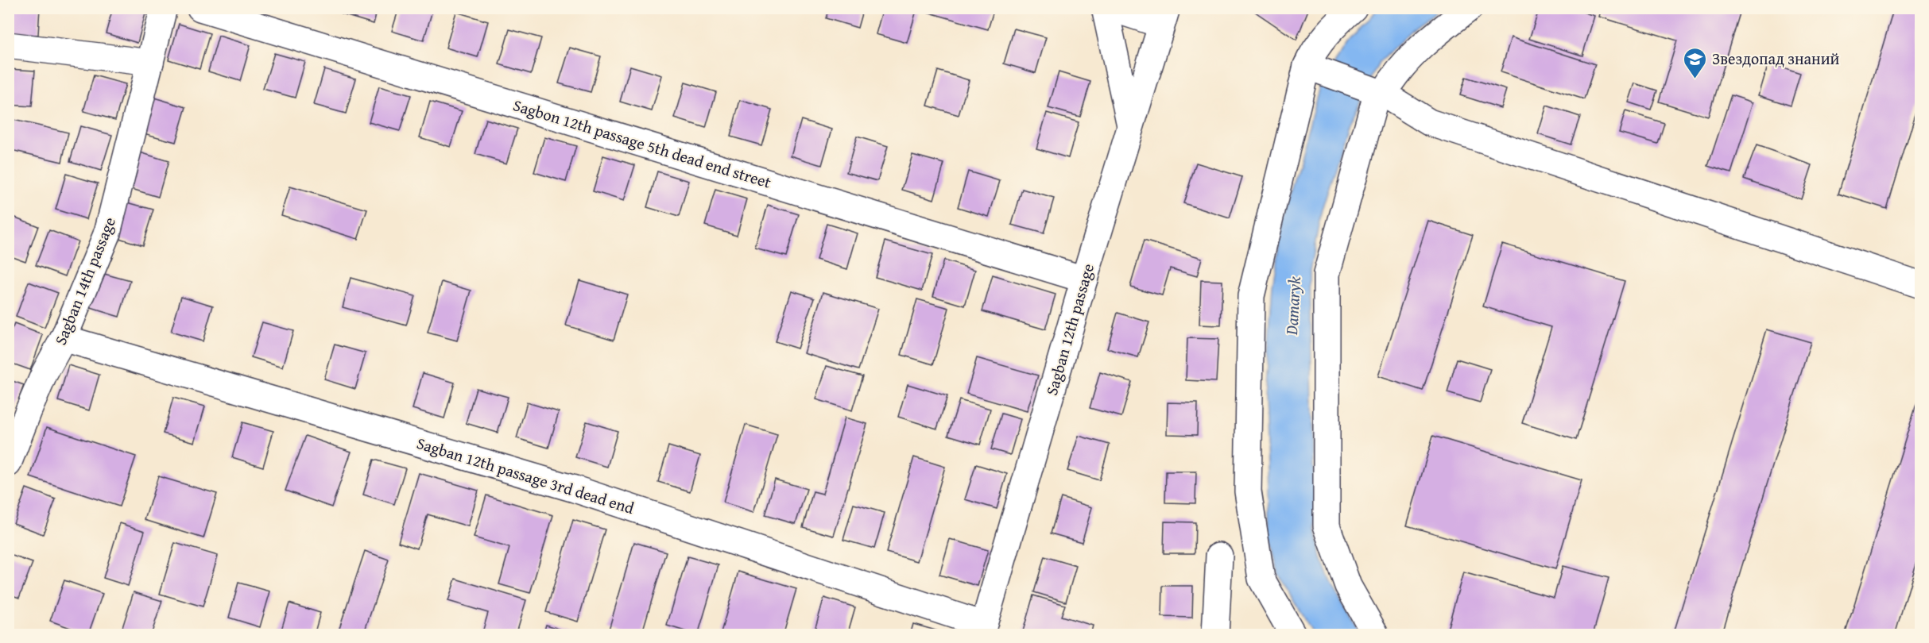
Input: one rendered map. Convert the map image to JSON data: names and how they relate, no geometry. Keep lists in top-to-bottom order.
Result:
{
  "streets": {
    "street": [
      "Sagbon 12th passage 5th dead end street",
      "Sagban 14th passage",
      "Sagban 12th passage",
      "Sagban 12th passage 3rd dead end"
    ]
  },
  "crossings": [
    ["Sagbon 12th passage 5th dead end street", "Sagban 12th passage"],
    ["Sagban 14th passage", "Sagban 12th passage 3rd dead end"],
    ["Sagban 12th passage", "Sagban 12th passage 3rd dead end"]
  ],
  "water": ["Damaryk"],
  "places": {
    "school or university": ["Звездопад знаний"]
  }
}
